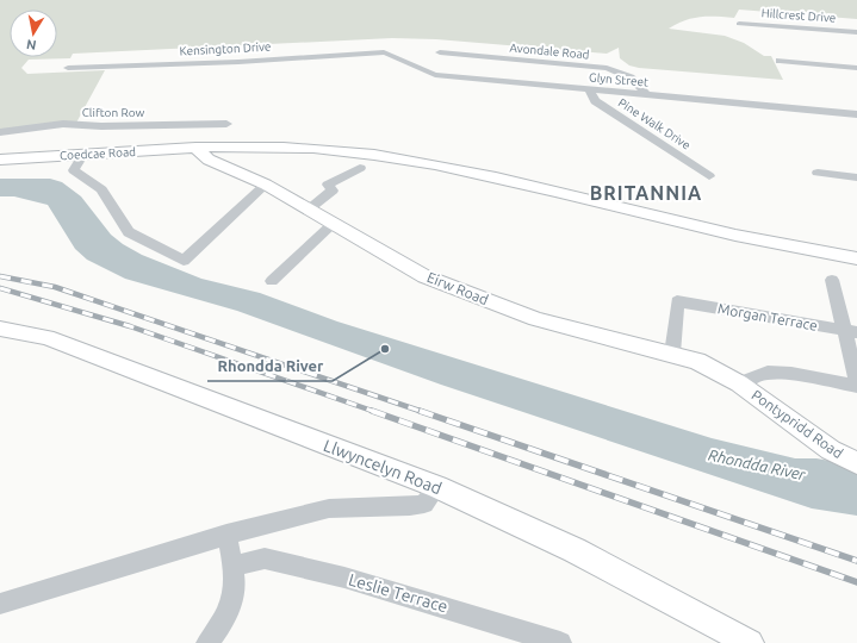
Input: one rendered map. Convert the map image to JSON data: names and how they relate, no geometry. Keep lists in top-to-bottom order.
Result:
{
  "streets": {
    "main road": [
      "Coedcae Road",
      "Eirw Road",
      "Pontypridd Road",
      "Llwyncelyn Road"
    ],
    "street": [
      "Hillcrest Drive",
      "Kensington Drive",
      "Avondale Road",
      "Glyn Street",
      "Clifton Row",
      "Pine Walk Drive",
      "Morgan Terrace",
      "Leslie Terrace"
    ]
  },
  "crossings": [
    ["Kensington Drive", "Glyn Street"],
    ["Avondale Road", "Glyn Street"],
    ["Glyn Street", "Pine Walk Drive"],
    ["Coedcae Road", "Eirw Road"],
    ["Eirw Road", "Morgan Terrace"],
    ["Eirw Road", "Pontypridd Road"]
  ],
  "districts": ["BRITANNIA"],
  "water": ["Rhondda River"],
  "places": ["Rhondda River"],
  "north": "bottom"
}
